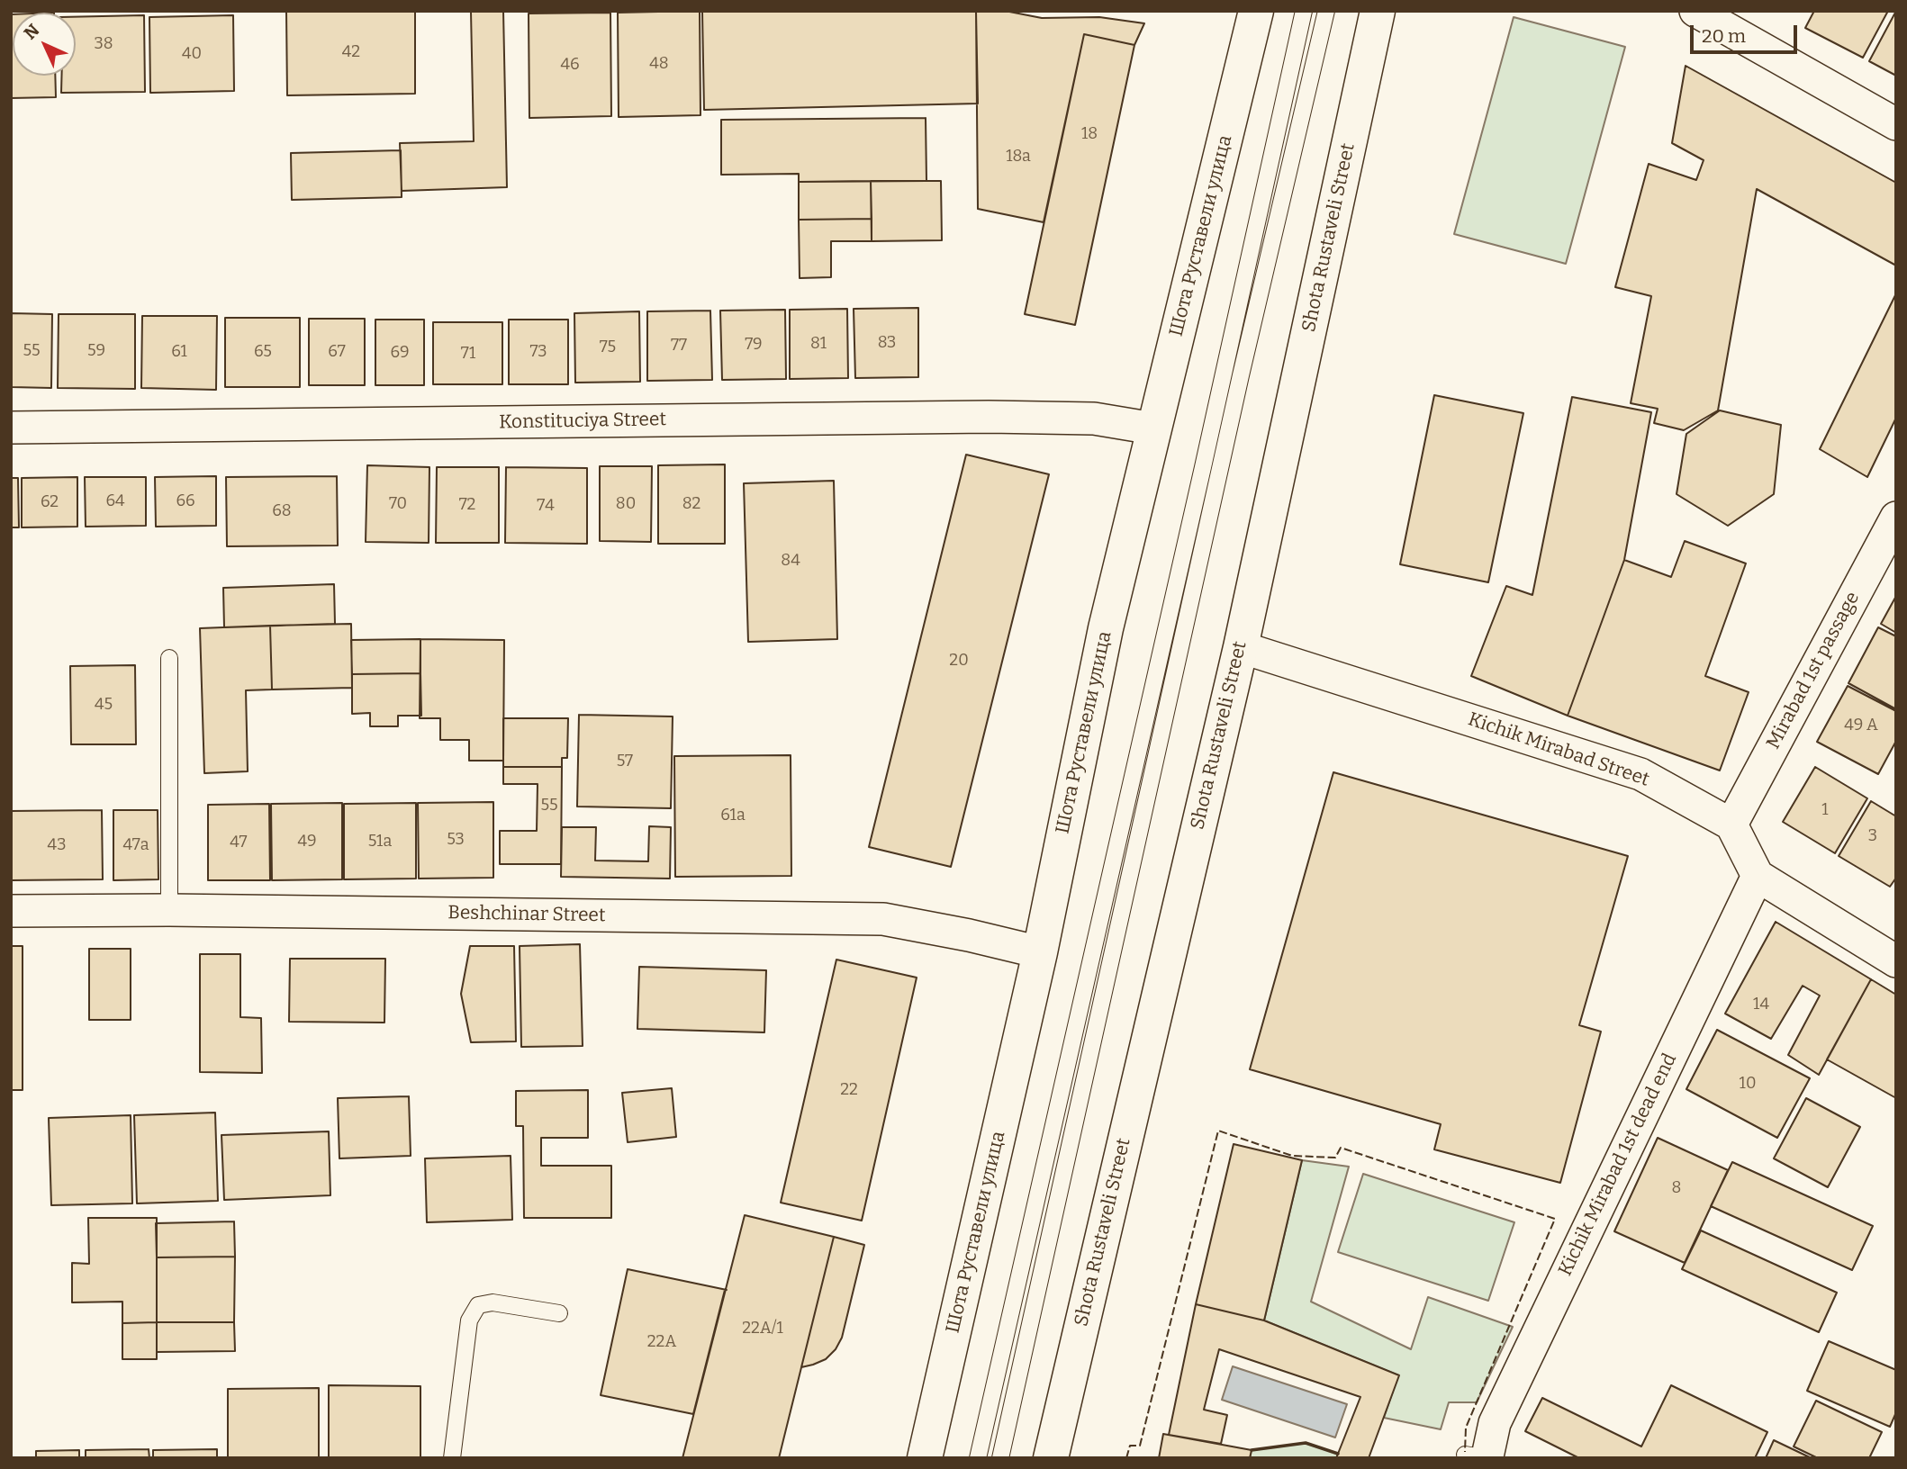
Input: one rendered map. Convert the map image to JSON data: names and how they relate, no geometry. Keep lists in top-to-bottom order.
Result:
{
  "streets": {
    "main road": ["Шота Руставели улица", "Shota Rustaveli Street"],
    "street": [
      "Konstituciya Street",
      "Mirabad 1st passage",
      "Kichik Mirabad Street",
      "Beshchinar Street",
      "Kichik Mirabad 1st dead end"
    ]
  },
  "crossings": [
    ["Шота Руставели улица", "Konstituciya Street"],
    ["Шота Руставели улица", "Beshchinar Street"],
    ["Shota Rustaveli Street", "Kichik Mirabad Street"],
    ["Mirabad 1st passage", "Kichik Mirabad Street"]
  ],
  "house_numbers": [
    "38",
    "42",
    "40",
    "48",
    "46",
    "18",
    "18a",
    "83",
    "81",
    "79",
    "77",
    "75",
    "55",
    "59",
    "61",
    "65",
    "67",
    "73",
    "69",
    "71",
    "64",
    "66",
    "62",
    "70",
    "80",
    "82",
    "72",
    "74",
    "68",
    "84",
    "20",
    "45",
    "49 A",
    "57",
    "55",
    "1",
    "61a",
    "3",
    "53",
    "49",
    "51a",
    "47",
    "43",
    "47a",
    "14",
    "10",
    "22",
    "8",
    "22А/1",
    "22A"
  ],
  "scale_bar": "20 m",
  "north": "top left"
}
